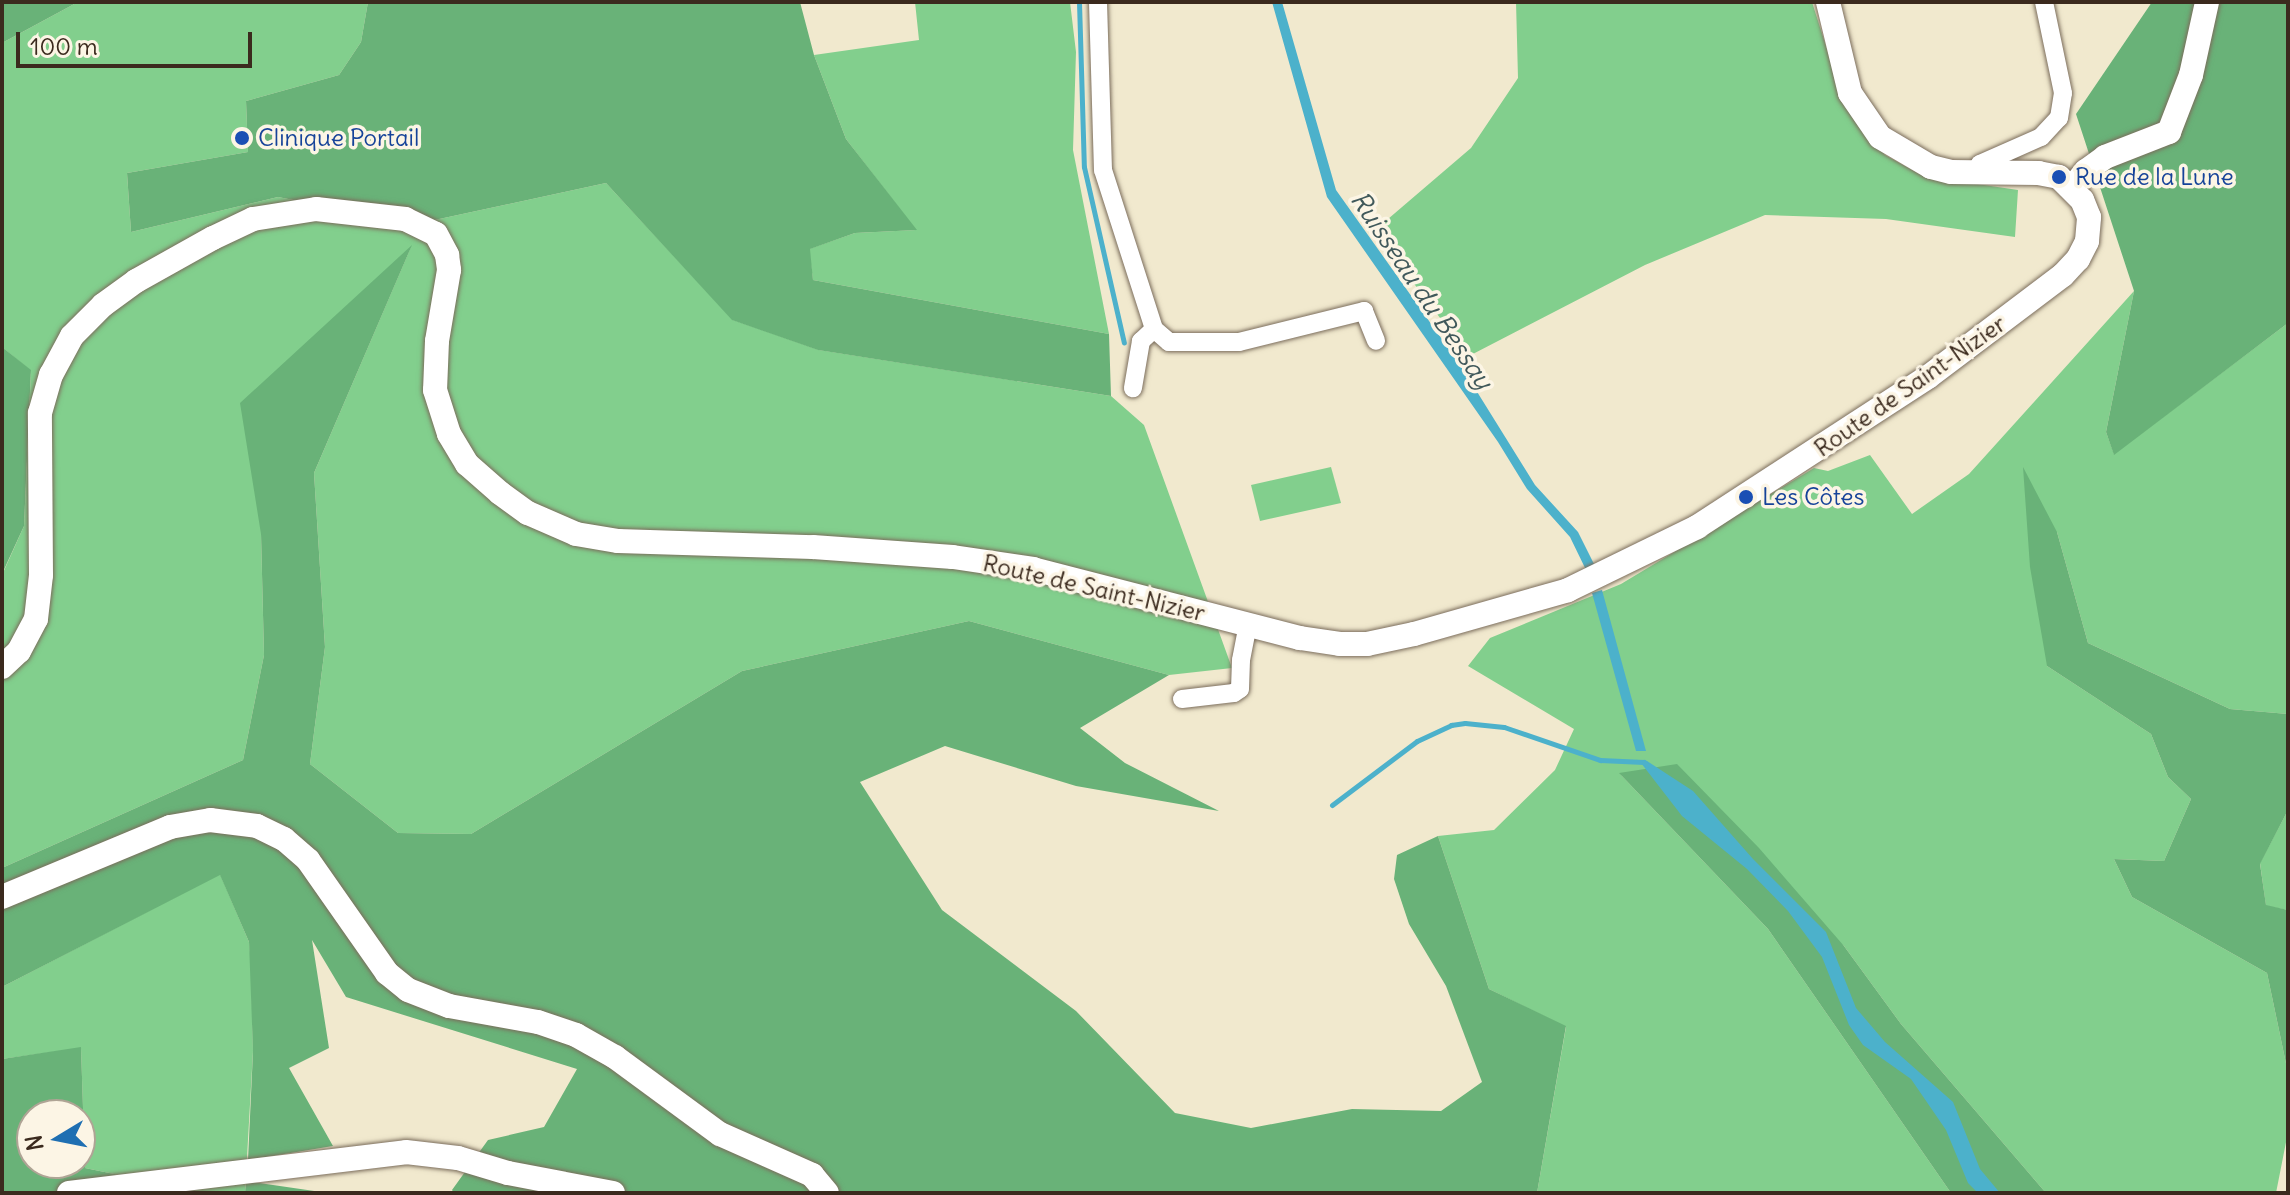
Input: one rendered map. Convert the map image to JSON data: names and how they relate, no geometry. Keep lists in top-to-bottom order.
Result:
{
  "streets": {
    "main road": ["Route de Saint-Nizier"]
  },
  "water": ["Ruisseau du Bessay"],
  "places": ["Clinique Portail", "Rue de la Lune", "Les Côtes"],
  "scale_bar": "100 m",
  "north": "left"
}
